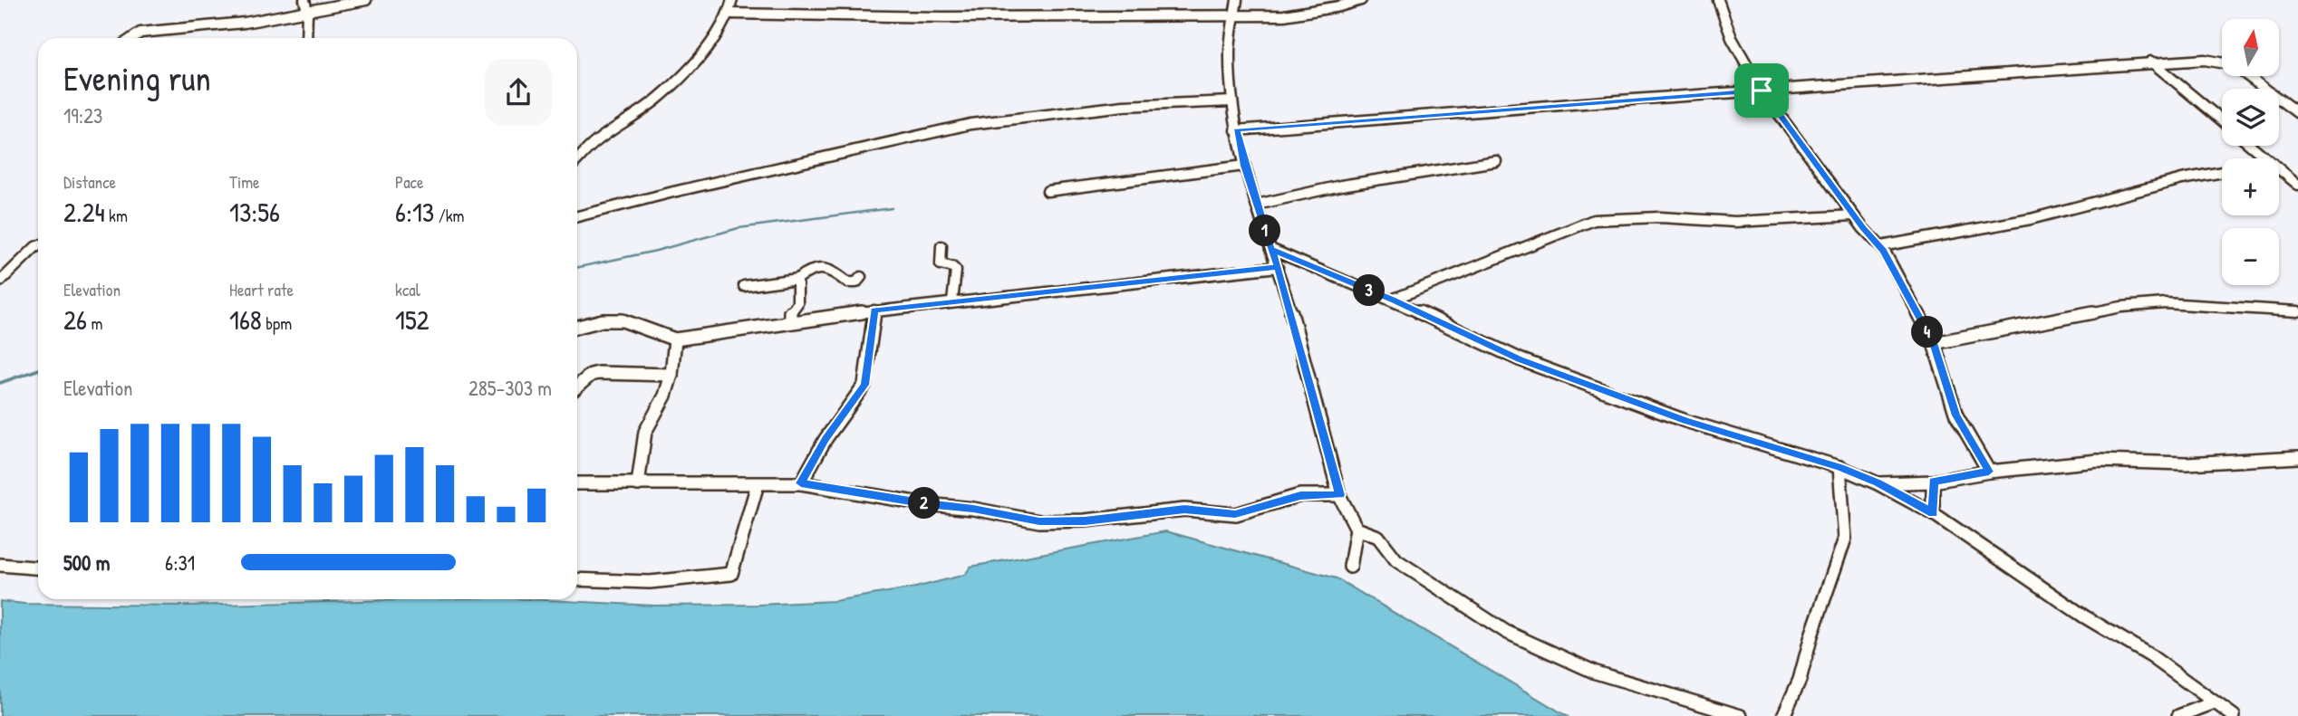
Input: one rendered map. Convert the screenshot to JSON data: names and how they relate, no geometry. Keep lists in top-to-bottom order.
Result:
{
  "north": "top",
  "page": {
    "map_buttons": ["+", "−"],
    "heading": ["Evening run", "19:23"],
    "stats": [
      ["Distance", "2.24 km"],
      ["Time", "13:56"],
      ["Pace", "6:13 /km"],
      ["Elevation", "26 m"],
      ["Heart rate", "168 bpm"],
      ["kcal", "152"]
    ],
    "pins": [
      "1",
      "3",
      "4",
      "2"
    ],
    "chart": ["Elevation", "285–303 m"],
    "list": [
      {
        "name": "500 m",
        "note": "6:31"
      }
    ]
  }
}
